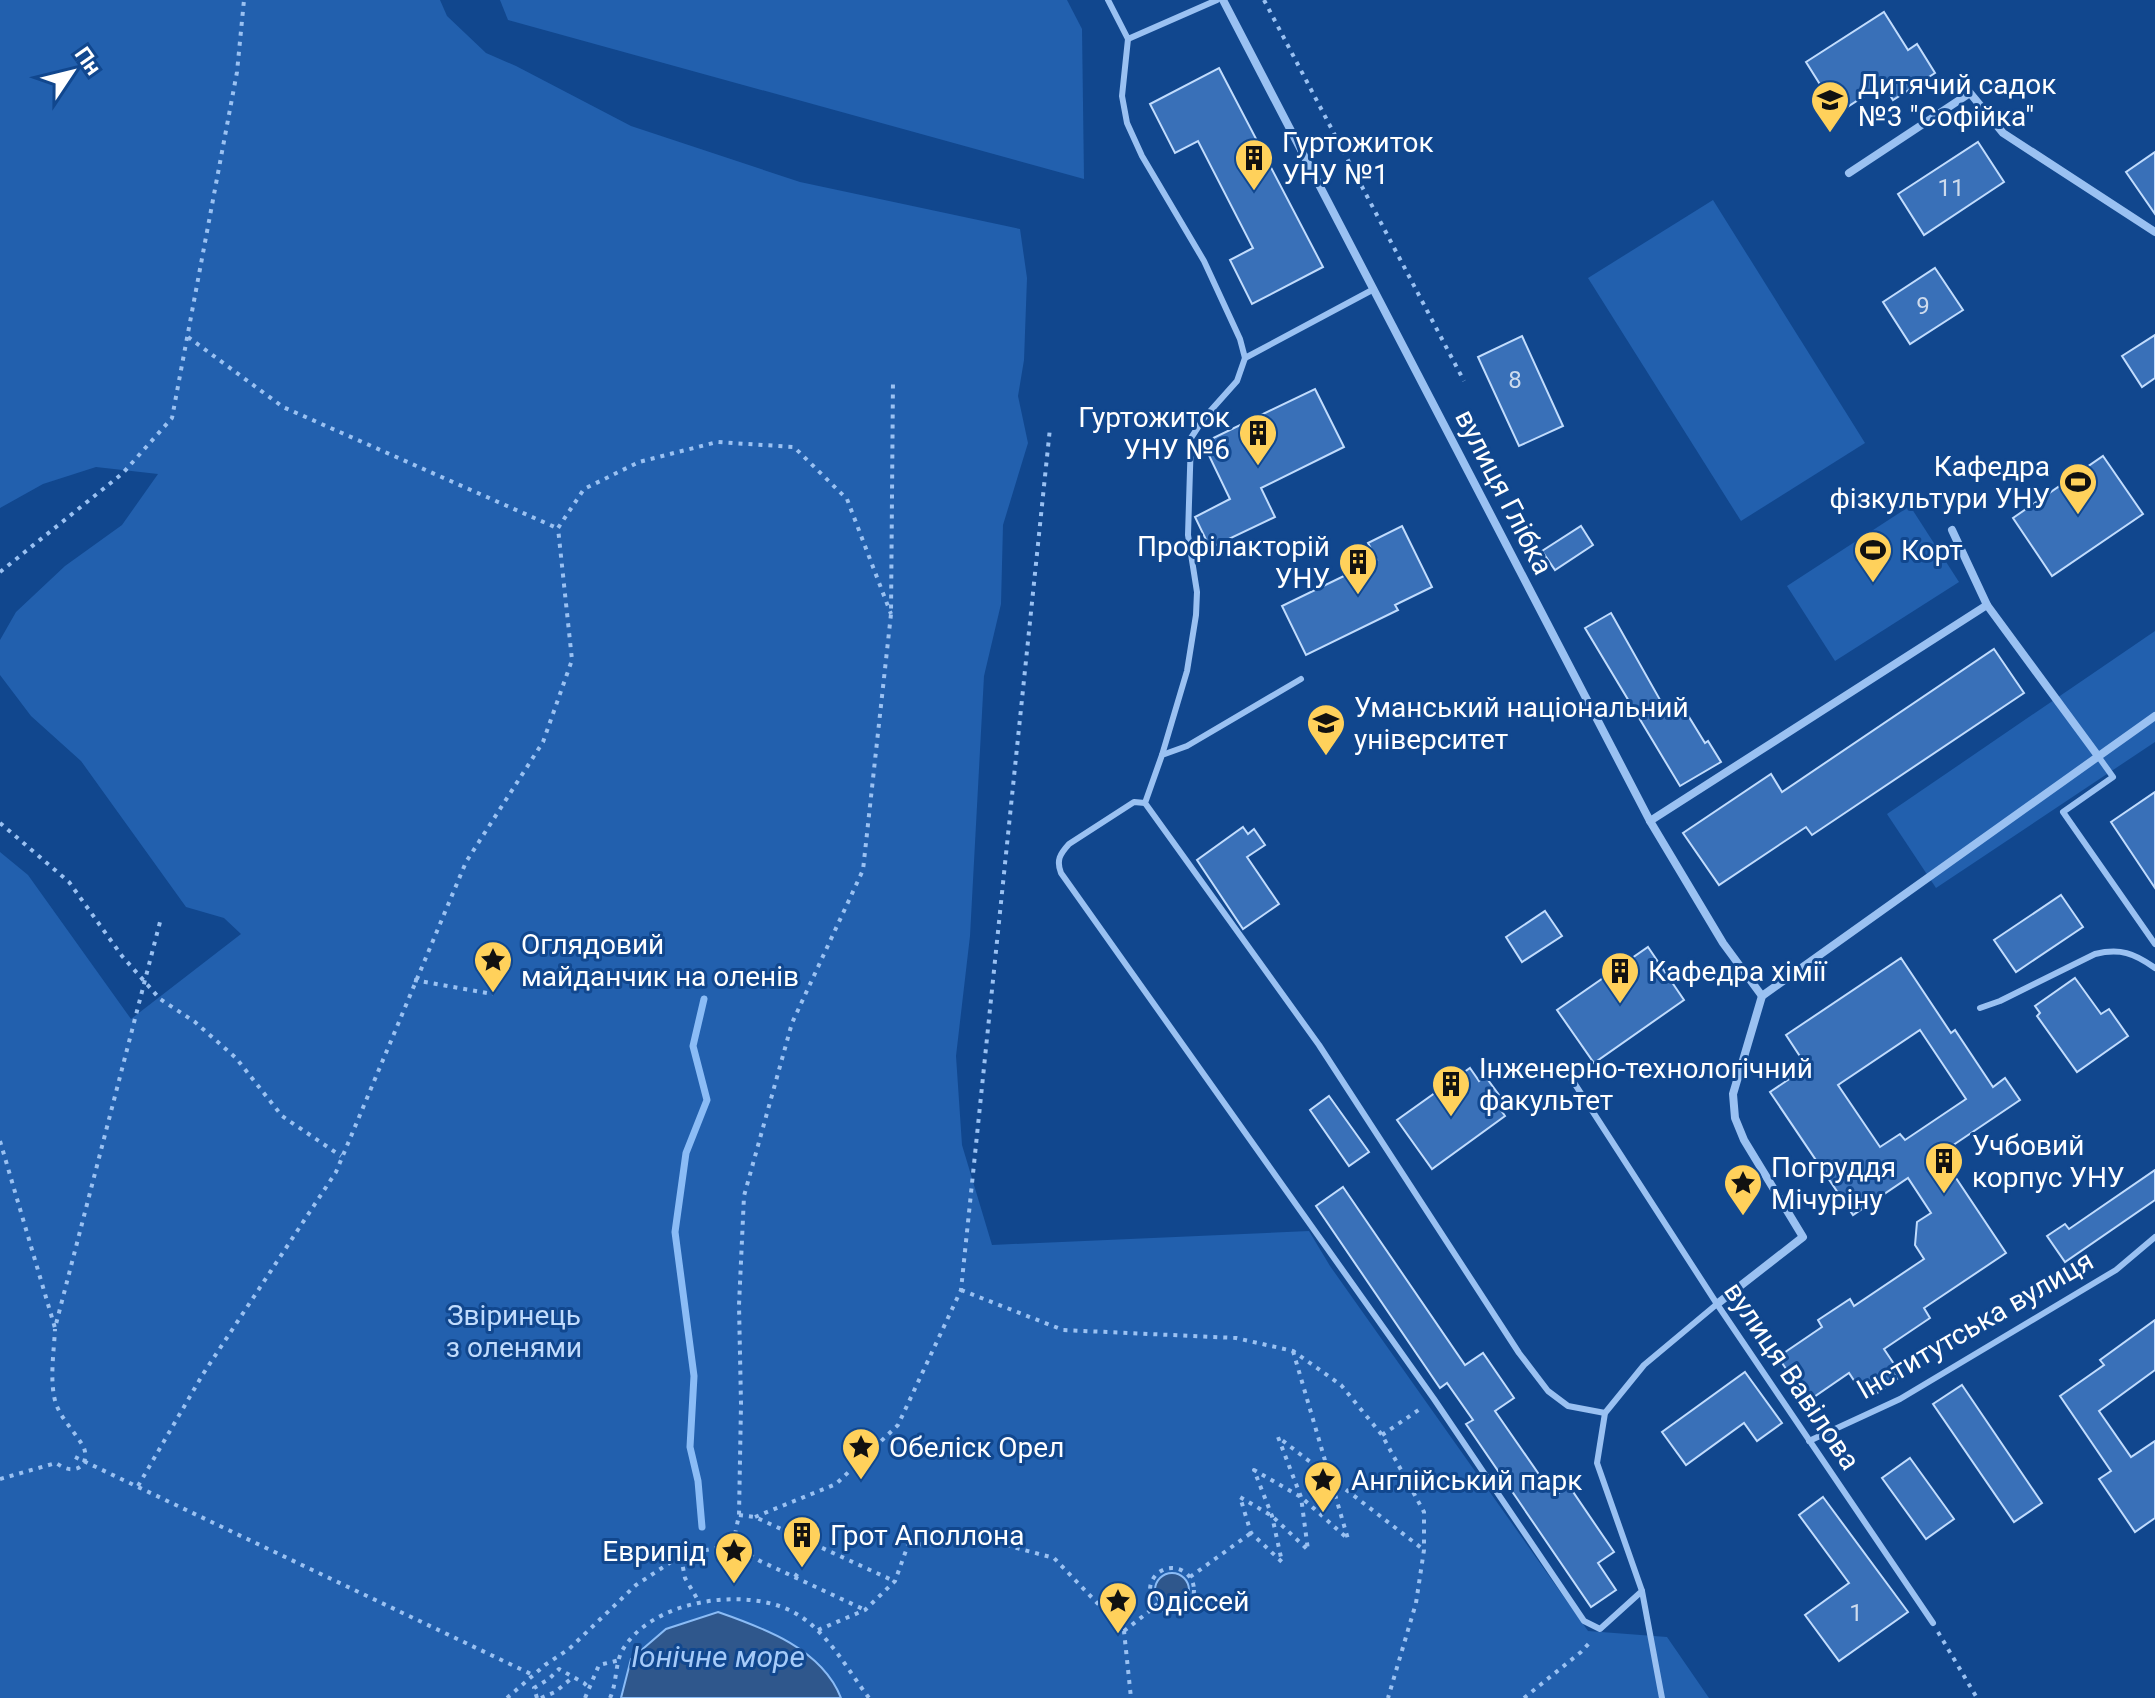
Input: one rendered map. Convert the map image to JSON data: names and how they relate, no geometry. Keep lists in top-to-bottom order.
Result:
{
  "streets": {
    "street": ["вулиця Глібка"],
    "lane": ["Інститутська вулиця", "вулиця Вавілова"]
  },
  "crossings": [
    ["Інститутська вулиця", "вулиця Вавілова"]
  ],
  "water": ["Іонічне море"],
  "parks": ["Звіринець з оленями"],
  "places": {
    "school or university": ["Дитячий садок №3 \"Софійка\"", "Уманський національний університет"],
    "building": [
      "Гуртожиток УНУ №1",
      "Гуртожиток УНУ №6",
      "Профілакторій УНУ",
      "Кафедра хімії",
      "Інженерно-технологічний факультет",
      "Учбовий корпус УНУ",
      "Грот Аполлона"
    ],
    "sports": ["Кафедра фізкультури УНУ", "Корт"],
    "place": [
      "Оглядовий майданчик на оленів",
      "Погруддя Мічуріну",
      "Обеліск Орел",
      "Англійський парк",
      "Еврипід",
      "Одіссей"
    ]
  },
  "house_numbers": [
    "11",
    "9",
    "8",
    "1"
  ],
  "north": "top right"
}
